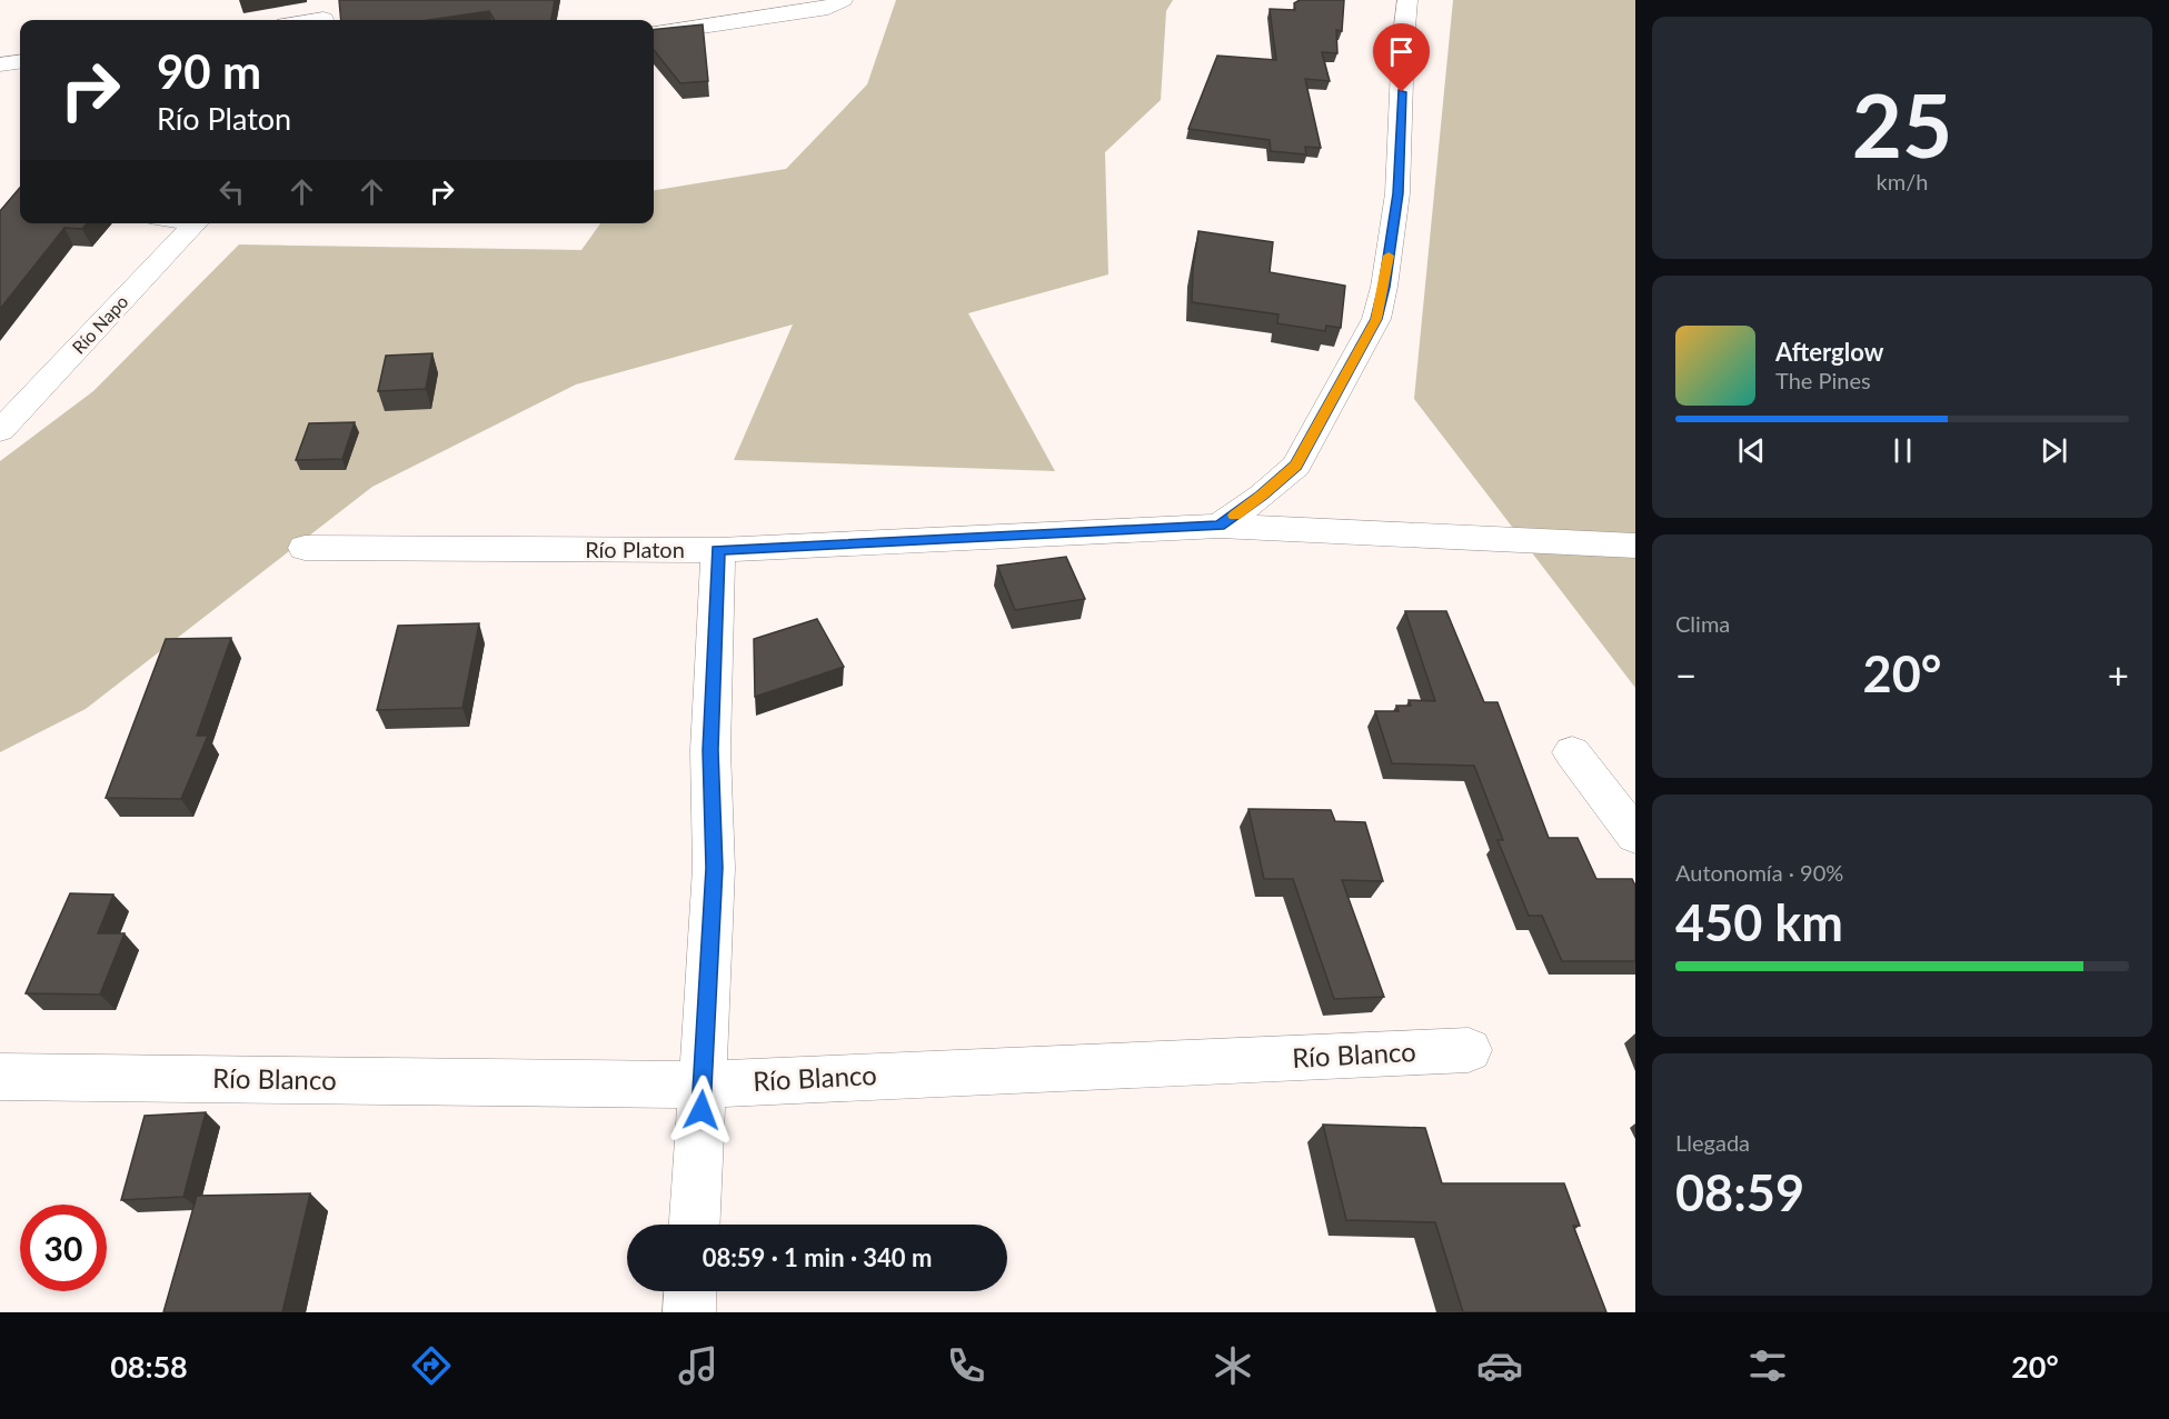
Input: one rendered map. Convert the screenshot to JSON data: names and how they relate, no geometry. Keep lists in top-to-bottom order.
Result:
{
  "streets": {
    "street": ["Río Napo", "Río Platon", "Río Blanco"]
  },
  "page": {
    "tile": [
      ["25", "km/h"],
      "Clima",
      ["Autonomía · 90%", "450 km"],
      ["Llegada", "08:59"]
    ],
    "turn": ["90 m", "Río Platon"],
    "song": ["Afterglow", "The Pines"],
    "heat": ["−", "20°", "+"],
    "limit": "30",
    "trip": "08:59 · 1 min · 340 m",
    "tabs": ["08:58", "20°"]
  }
}
